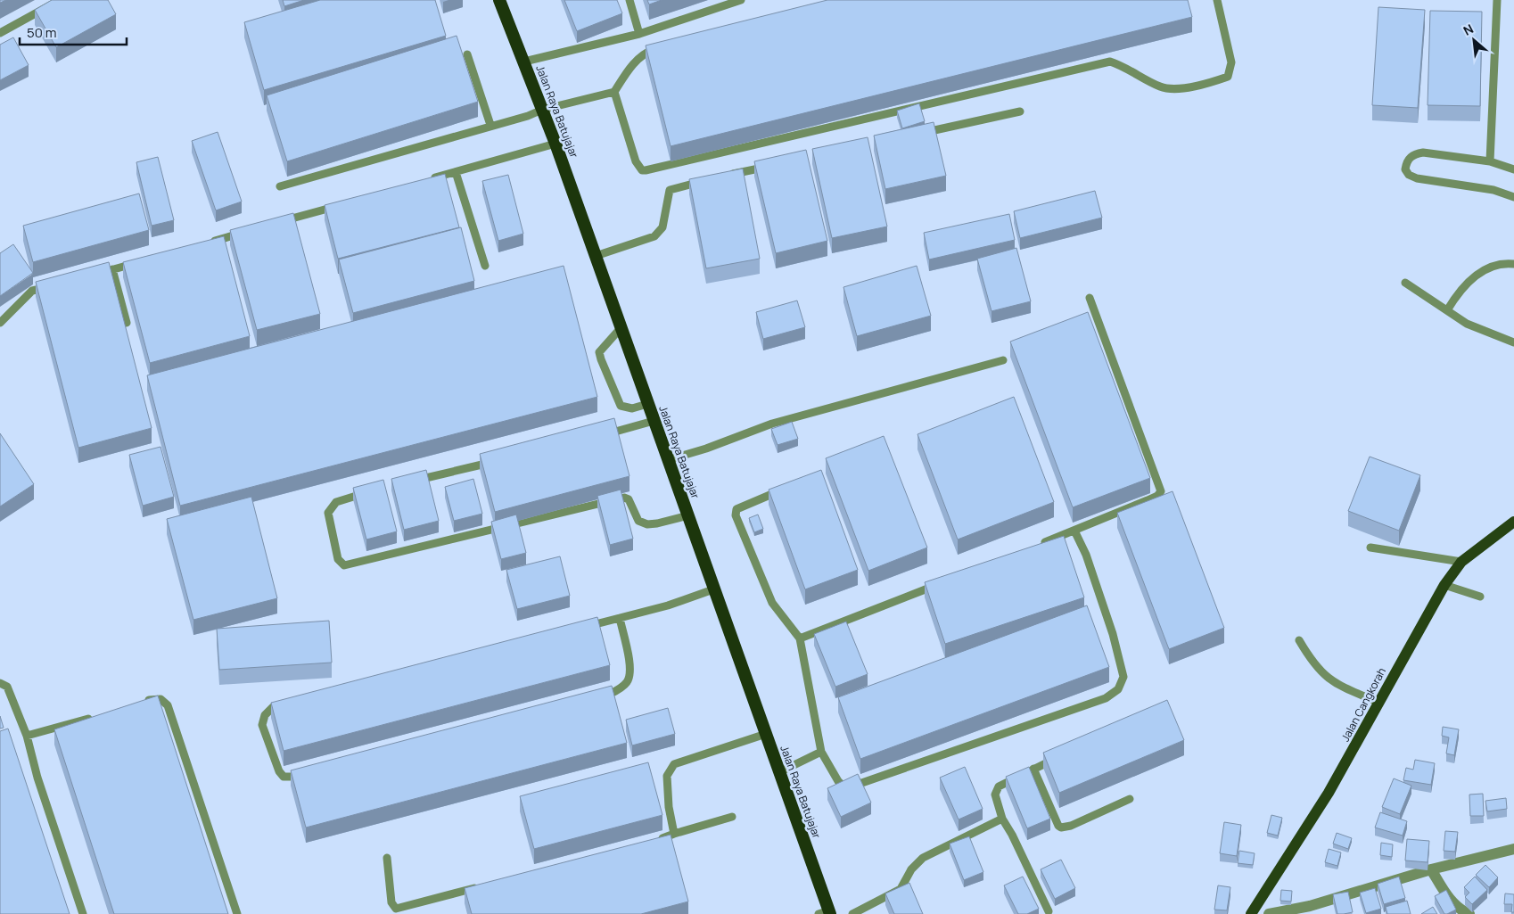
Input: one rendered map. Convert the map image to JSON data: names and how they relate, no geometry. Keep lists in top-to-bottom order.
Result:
{
  "streets": {
    "highway": ["Jalan Raya Batujajar"],
    "main road": ["Jalan Cangkorah"]
  },
  "scale_bar": "50 m",
  "north": "top left"
}
